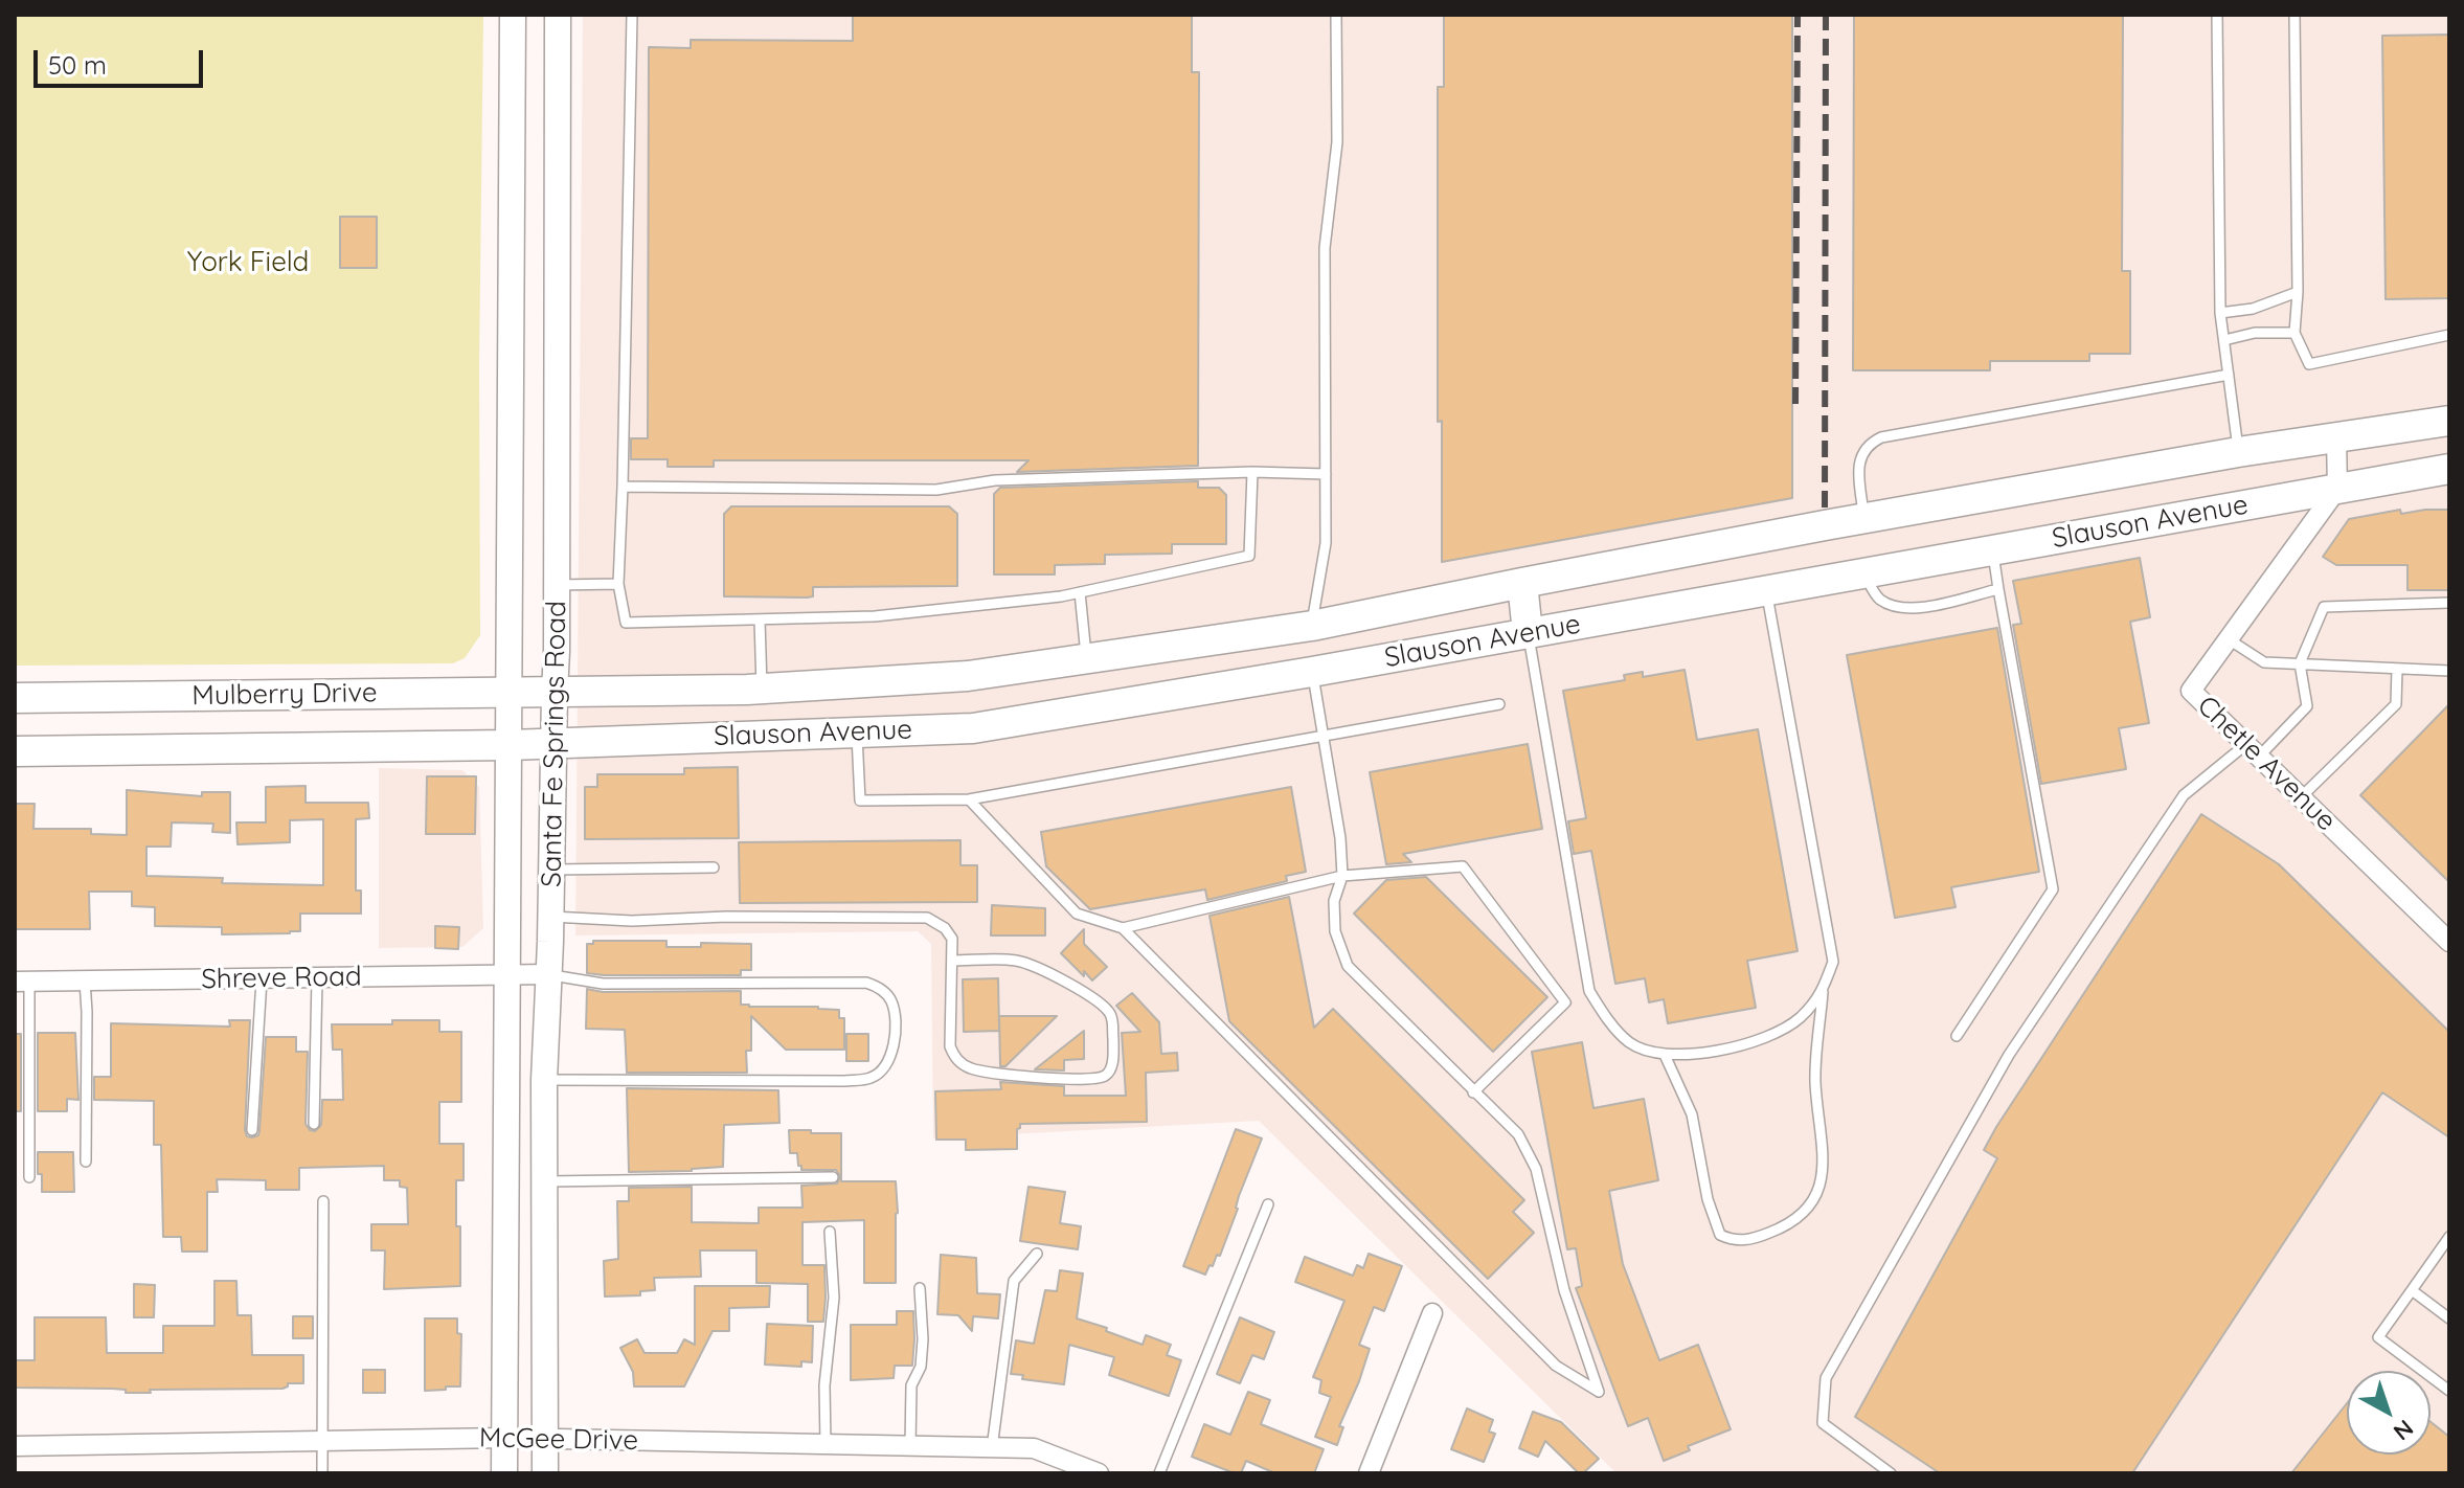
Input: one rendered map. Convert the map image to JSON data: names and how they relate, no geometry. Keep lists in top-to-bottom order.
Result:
{
  "streets": {
    "main road": ["Slauson Avenue", "Mulberry Drive", "Santa Fe Springs Road"],
    "street": ["Chetle Avenue", "Shreve Road", "McGee Drive"]
  },
  "crossings": [
    ["Slauson Avenue", "Mulberry Drive"],
    ["Slauson Avenue", "Santa Fe Springs Road"],
    ["Slauson Avenue", "Chetle Avenue"],
    ["Mulberry Drive", "Santa Fe Springs Road"],
    ["Santa Fe Springs Road", "Shreve Road"],
    ["Santa Fe Springs Road", "McGee Drive"]
  ],
  "parks": ["York Field"],
  "scale_bar": "50 m",
  "north": "bottom right"
}
